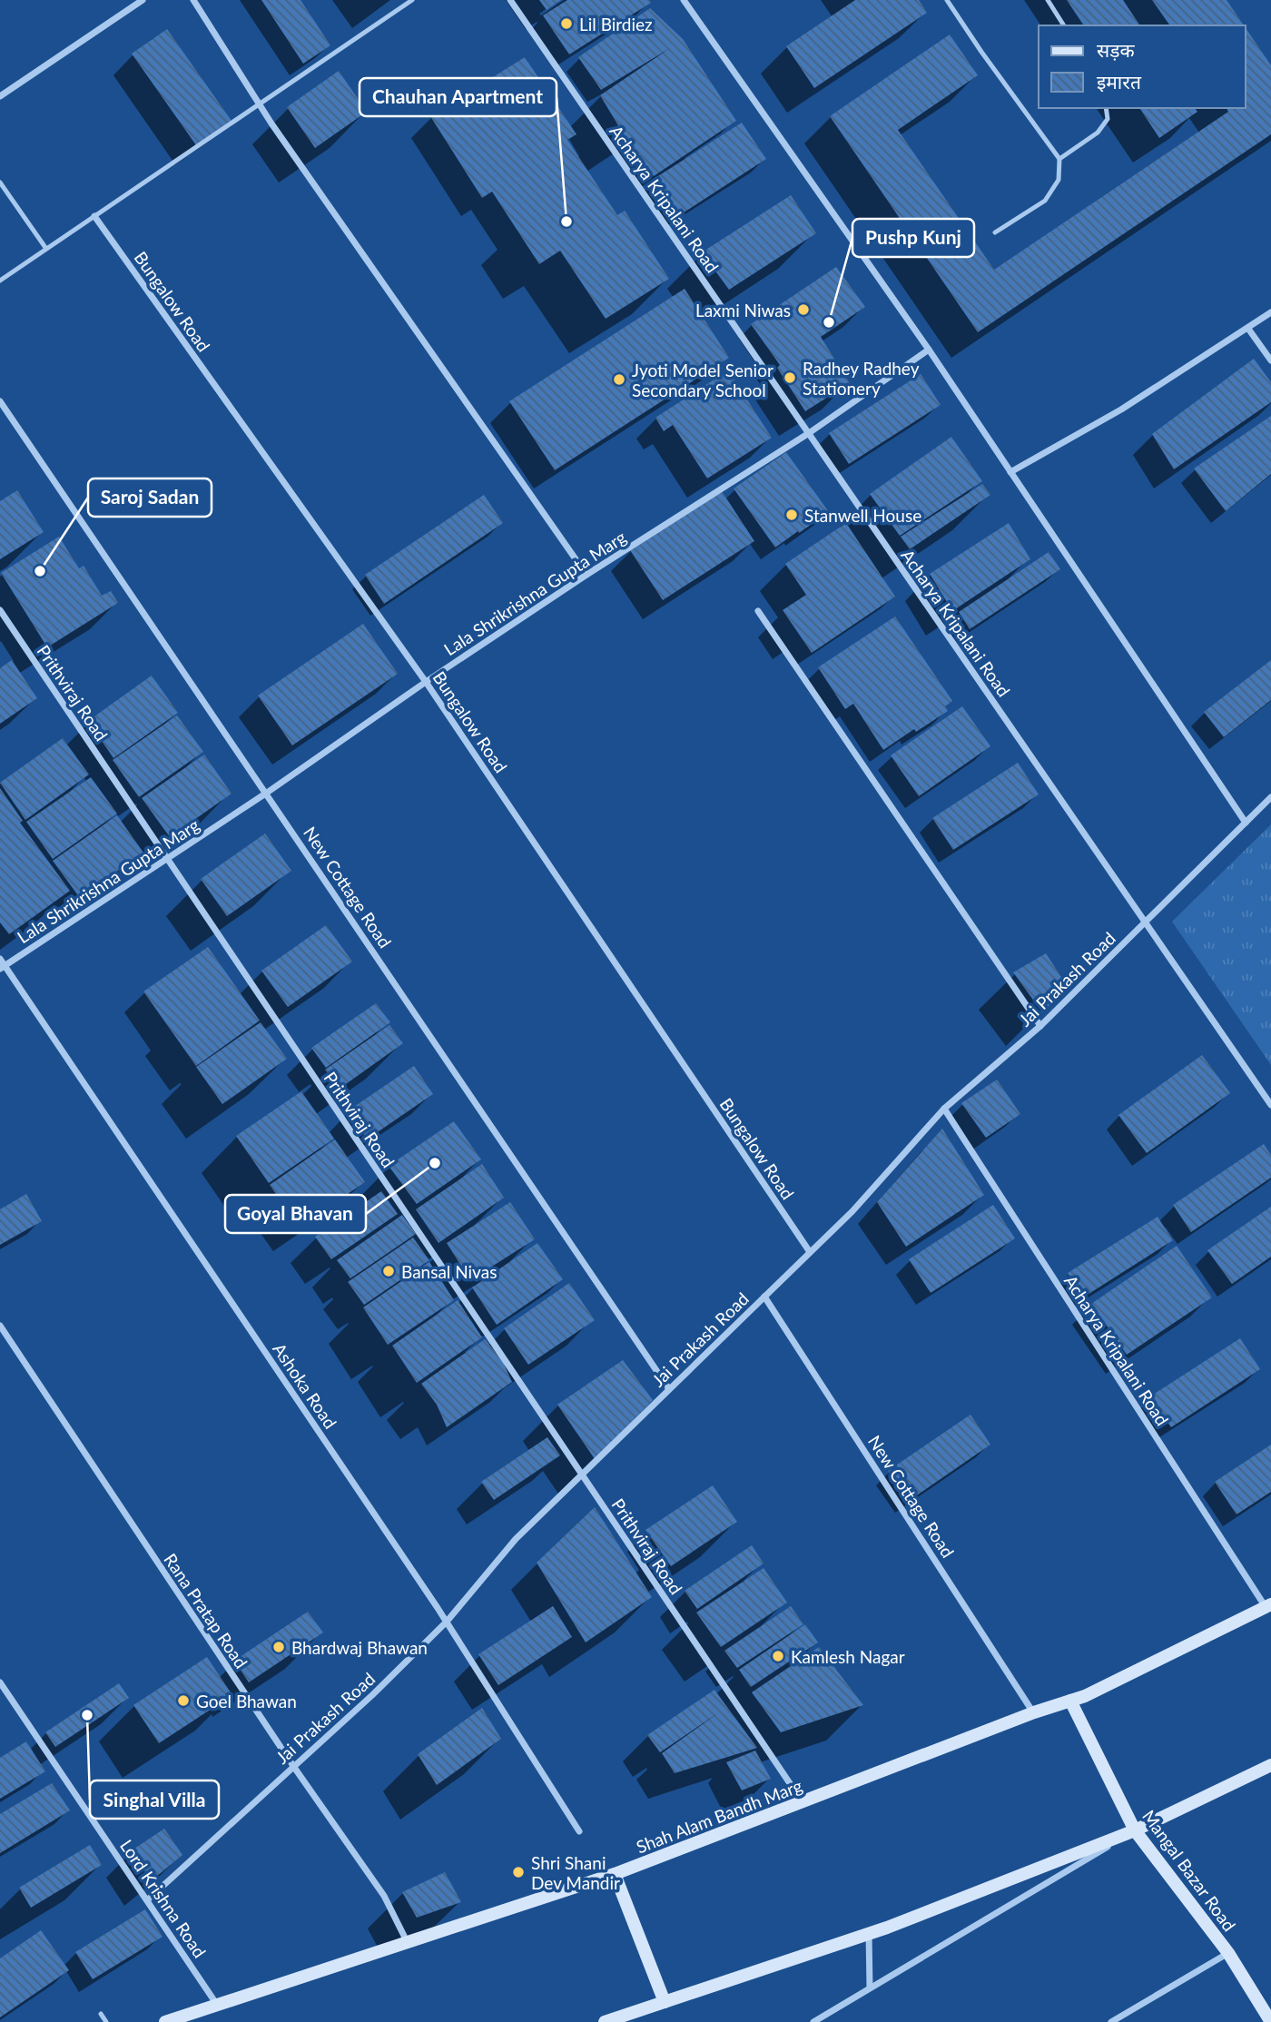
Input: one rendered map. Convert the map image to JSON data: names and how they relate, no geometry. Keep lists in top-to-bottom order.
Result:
{
  "streets": {
    "street": [
      "Acharya Kripalani Road",
      "Bungalow Road",
      "Lala Shrikrishna Gupta Marg",
      "Prithviraj Road",
      "New Cottage Road",
      "Jai Prakash Road",
      "Ashoka Road",
      "Rana Pratap Road",
      "Shah Alam Bandh Marg",
      "Mangal Bazar Road",
      "Lord Krishna Road"
    ]
  },
  "crossings": [
    ["Acharya Kripalani Road", "Lala Shrikrishna Gupta Marg"],
    ["Acharya Kripalani Road", "Jai Prakash Road"],
    ["Acharya Kripalani Road", "Shah Alam Bandh Marg"],
    ["Bungalow Road", "Lala Shrikrishna Gupta Marg"],
    ["Bungalow Road", "Jai Prakash Road"],
    ["Lala Shrikrishna Gupta Marg", "Prithviraj Road"],
    ["Lala Shrikrishna Gupta Marg", "New Cottage Road"],
    ["Lala Shrikrishna Gupta Marg", "Ashoka Road"],
    ["Prithviraj Road", "Jai Prakash Road"],
    ["Prithviraj Road", "Shah Alam Bandh Marg"],
    ["New Cottage Road", "Jai Prakash Road"],
    ["New Cottage Road", "Shah Alam Bandh Marg"],
    ["Jai Prakash Road", "Ashoka Road"],
    ["Jai Prakash Road", "Rana Pratap Road"],
    ["Jai Prakash Road", "Lord Krishna Road"],
    ["Rana Pratap Road", "Shah Alam Bandh Marg"],
    ["Shah Alam Bandh Marg", "Mangal Bazar Road"],
    ["Shah Alam Bandh Marg", "Lord Krishna Road"]
  ],
  "places": [
    "Lil Birdiez",
    "Chauhan Apartment",
    "Laxmi Niwas",
    "Pushp Kunj",
    "Radhey Radhey Stationery",
    "Jyoti Model Senior Secondary School",
    "Stanwell House",
    "Saroj Sadan",
    "Goyal Bhavan",
    "Bansal Nivas",
    "Bhardwaj Bhawan",
    "Kamlesh Nagar",
    "Goel Bhawan",
    "Singhal Villa",
    "Shri Shani Dev Mandir"
  ],
  "legend": ["सड़क", "इमारत"]
}
